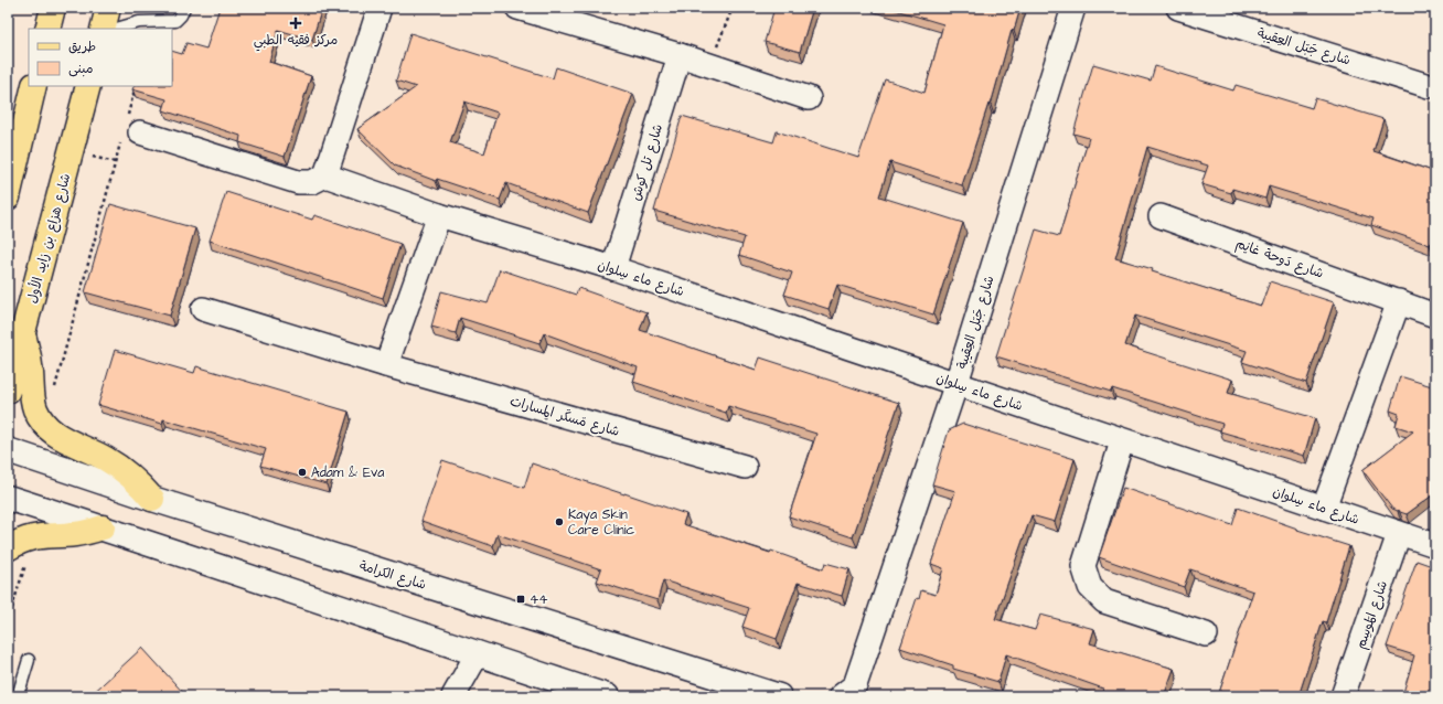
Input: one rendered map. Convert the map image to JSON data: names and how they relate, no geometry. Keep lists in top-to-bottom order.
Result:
{
  "streets": {
    "main road": ["شارع هزاع بن زايد الأول", "شارع الكرامة"],
    "street": [
      "شارع جَبَل العِقيبة",
      "شارع تل كوش",
      "شارع دَوحة غانِم",
      "شارع ماء سِلوان",
      "شارع مَسكَر المِسارات",
      "شارع المَوسِم"
    ]
  },
  "crossings": [
    ["شارع جَبَل العِقيبة", "شارع ماء سِلوان"],
    ["شارع تل كوش", "شارع ماء سِلوان"],
    ["شارع ماء سِلوان", "شارع المَوسِم"]
  ],
  "places": {
    "health": ["مركز فقيه الطبي"],
    "other": ["Adam & Eva", "Kaya Skin Care Clinic"],
    "transit": ["44"]
  },
  "legend": ["طريق", "مبنى"]
}
